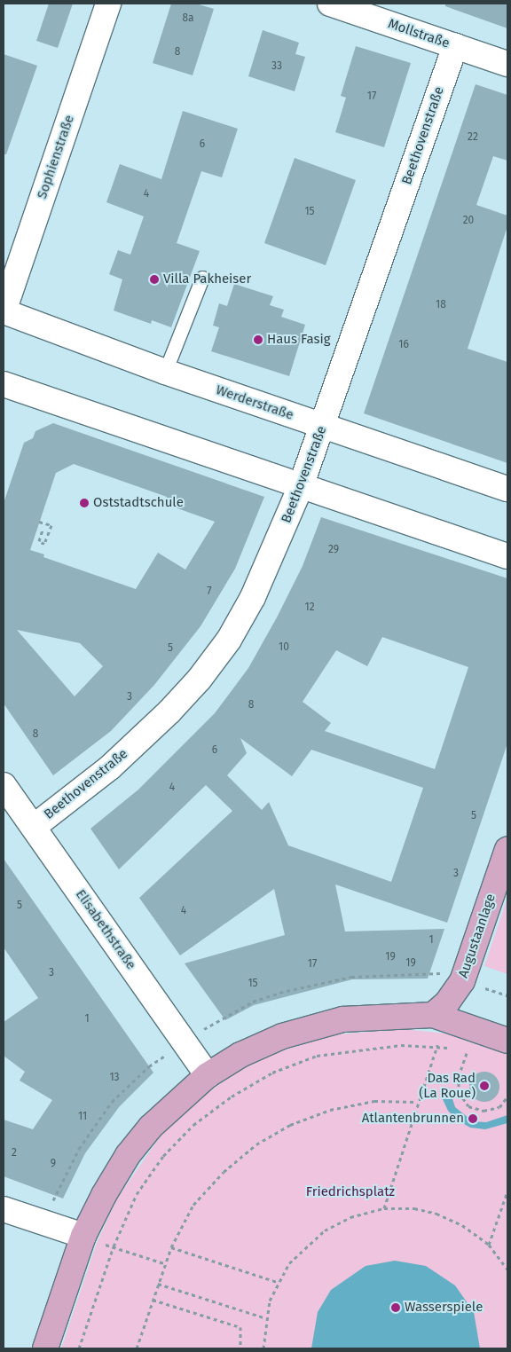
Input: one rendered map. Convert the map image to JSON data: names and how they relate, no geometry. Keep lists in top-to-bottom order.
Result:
{
  "streets": {
    "main road": ["Augustaanlage"],
    "street": [
      "Mollstraße",
      "Beethovenstraße",
      "Sophienstraße",
      "Werderstraße",
      "Elisabethstraße"
    ]
  },
  "crossings": [
    ["Mollstraße", "Beethovenstraße"],
    ["Beethovenstraße", "Werderstraße"],
    ["Beethovenstraße", "Elisabethstraße"],
    ["Sophienstraße", "Werderstraße"]
  ],
  "parks": ["Friedrichsplatz"],
  "places": [
    "Villa Pakheiser",
    "Haus Fasig",
    "Oststadtschule",
    "Das Rad (La Roue)",
    "Atlantenbrunnen",
    "Wasserspiele"
  ],
  "house_numbers": [
    "8a",
    "8",
    "33",
    "17",
    "22",
    "6",
    "4",
    "15",
    "20",
    "18",
    "16",
    "29",
    "7",
    "12",
    "10",
    "5",
    "3",
    "8",
    "8",
    "6",
    "4",
    "5",
    "3",
    "5",
    "4",
    "1",
    "19",
    "19",
    "17",
    "3",
    "15",
    "1",
    "13",
    "11",
    "2",
    "9"
  ]
}
